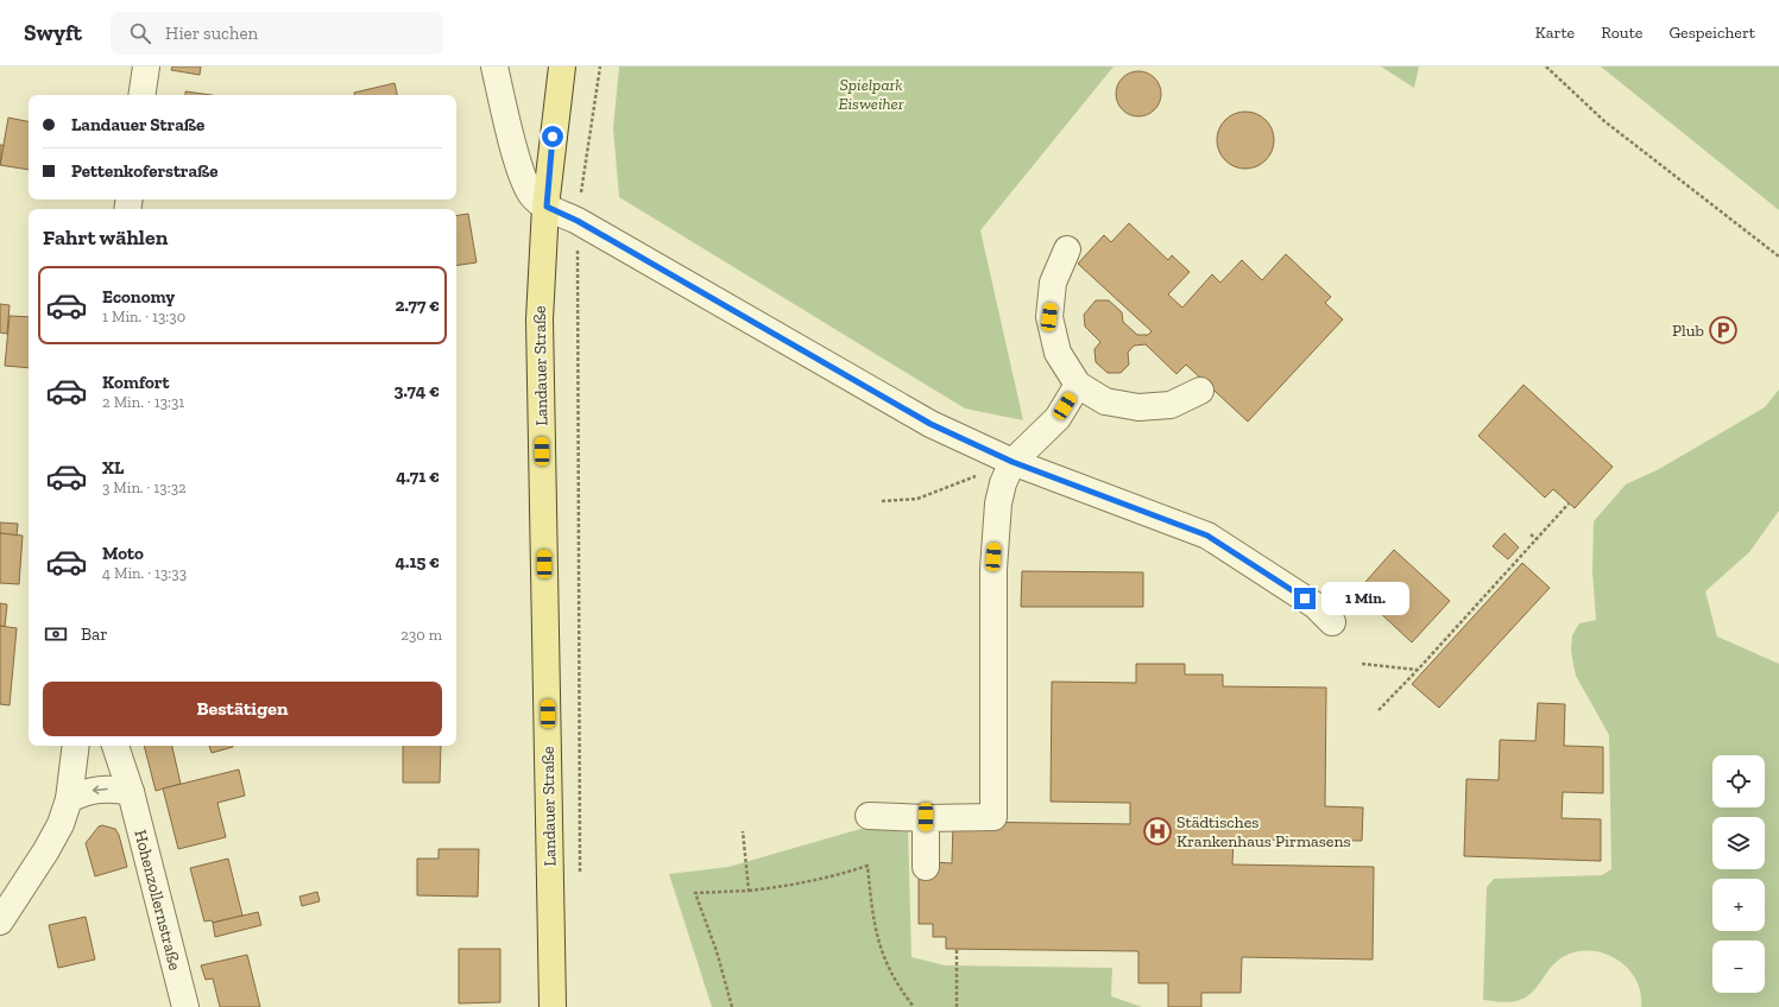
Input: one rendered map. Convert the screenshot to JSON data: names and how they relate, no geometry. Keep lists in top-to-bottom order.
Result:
{
  "streets": {
    "main road": ["Landauer Straße"],
    "street": ["Hohenzollernstraße"]
  },
  "parks": ["Spielpark Eisweiher"],
  "places": {
    "parking": ["Plub"],
    "hospital": ["Städtisches Krankenhaus Pirmasens"]
  },
  "page": {
    "header": "Swyft",
    "search": "Hier suchen",
    "nav": ["Karte", "Route", "Gespeichert"],
    "banner": ["Landauer Straße", "Pettenkoferstraße"],
    "heading": "Fahrt wählen",
    "list": [
      {
        "name": "Economy",
        "note": "1 Min. · 13:30",
        "value": "2.77 €"
      },
      {
        "name": "Komfort",
        "note": "2 Min. · 13:31",
        "value": "3.74 €"
      },
      {
        "name": "XL",
        "note": "3 Min. · 13:32",
        "value": "4.71 €"
      },
      {
        "name": "Moto",
        "note": "4 Min. · 13:33",
        "value": "4.15 €"
      }
    ],
    "bubble": "1 Min.",
    "pay": ["Bar", "230 m"],
    "buttons": "Bestätigen",
    "map_buttons": ["+", "−"]
  }
}
